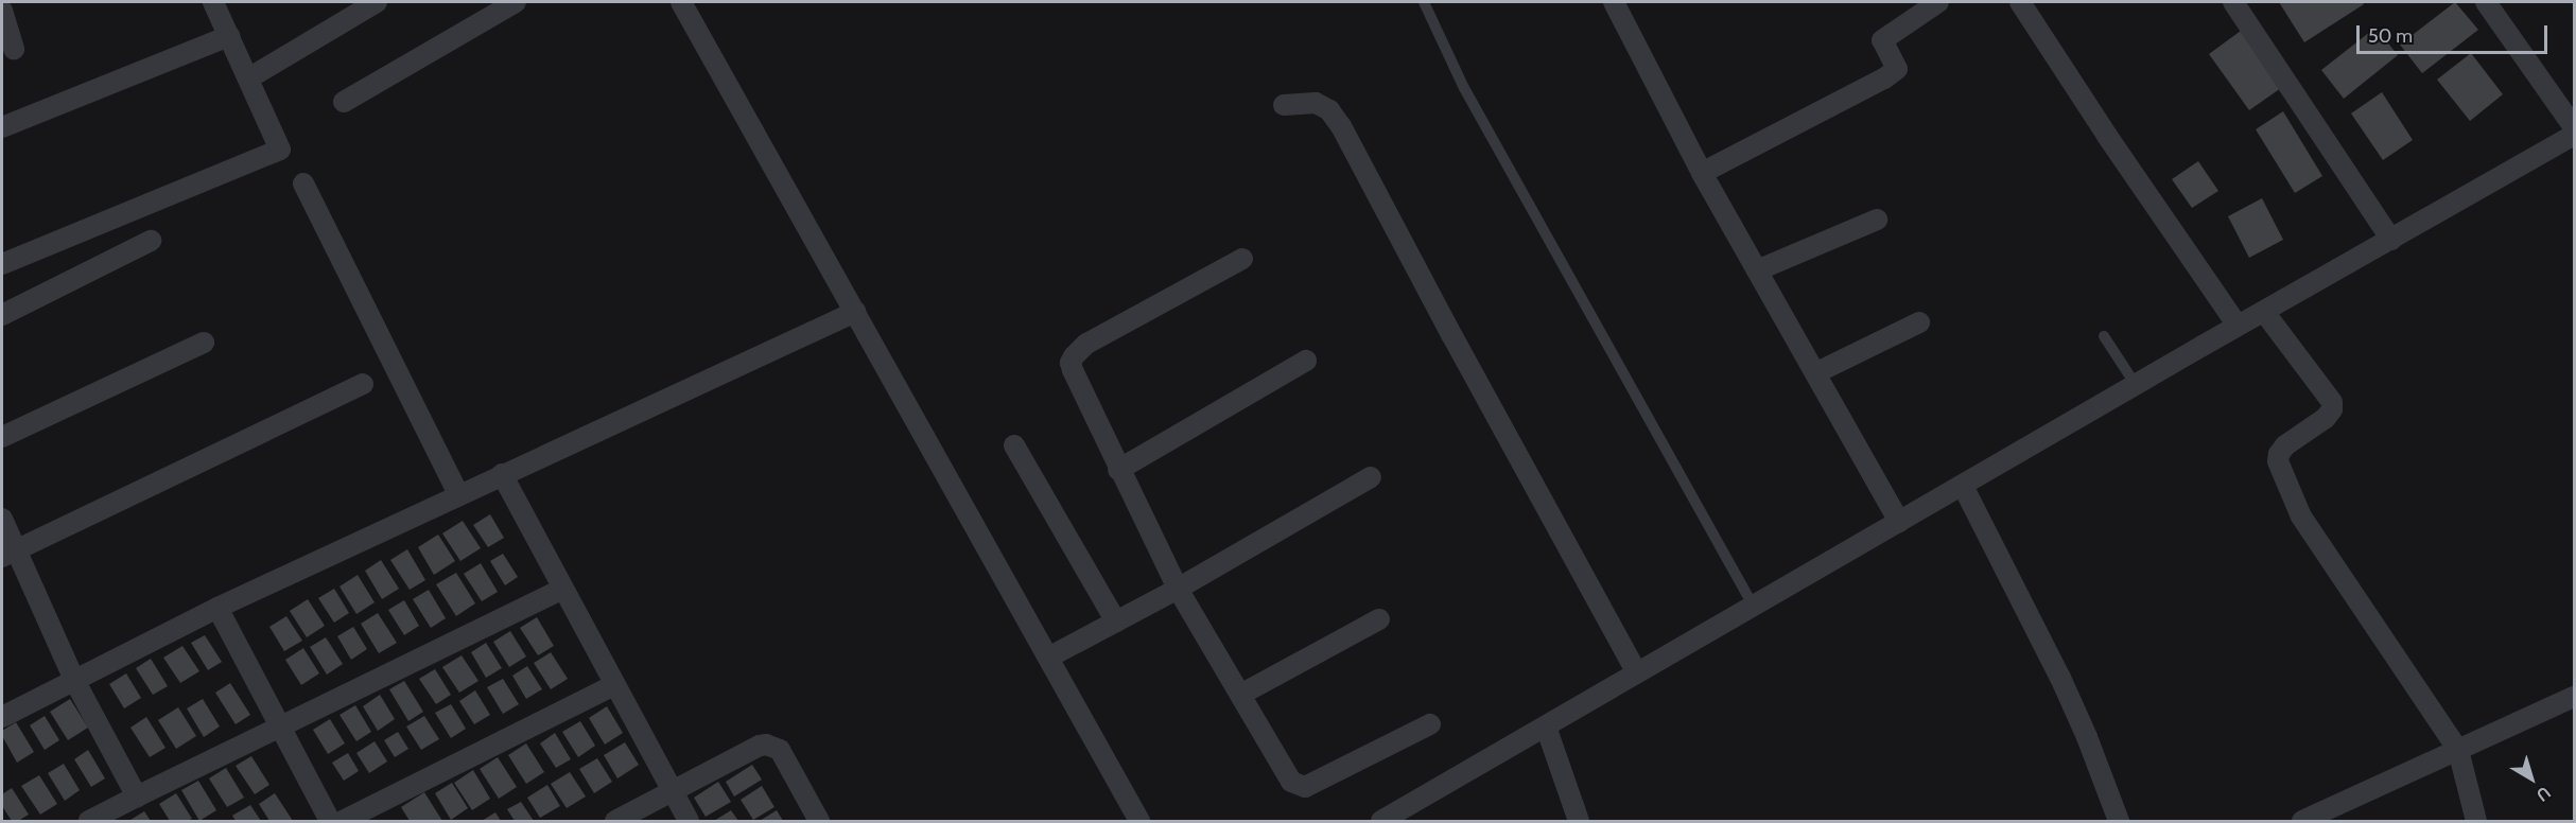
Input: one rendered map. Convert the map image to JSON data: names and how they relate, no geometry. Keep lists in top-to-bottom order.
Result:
{
  "scale_bar": "50 m",
  "north": "bottom right"
}
